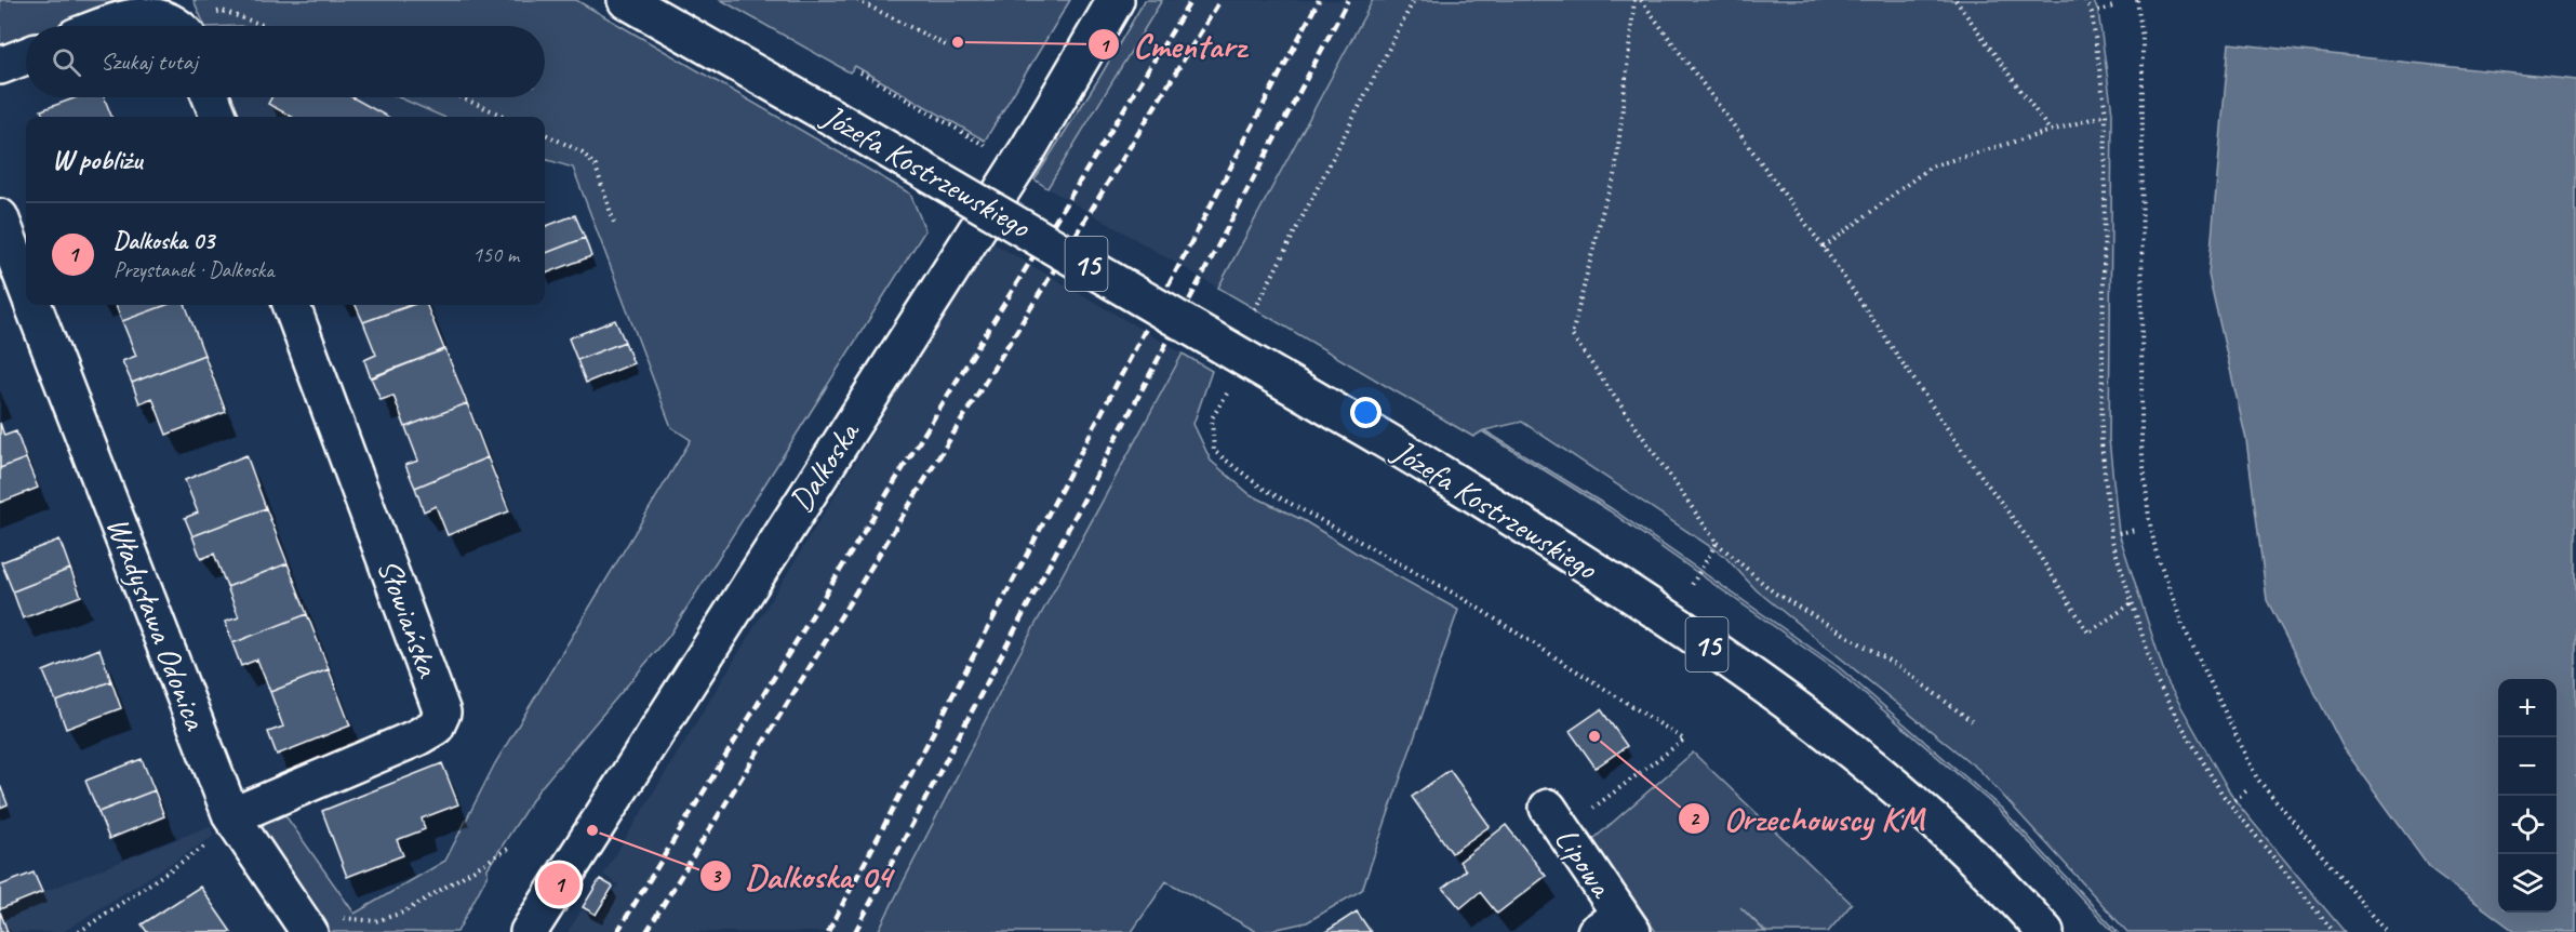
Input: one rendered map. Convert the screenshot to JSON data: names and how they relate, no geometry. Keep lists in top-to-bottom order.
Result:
{
  "streets": {
    "street": [
      "Józefa Kostrzewskiego",
      "15",
      "Dalkoska",
      "Słowiańska",
      "Władysława Odonica",
      "Lipowa"
    ]
  },
  "crossings": [
    ["Słowiańska", "Władysława Odonica"]
  ],
  "places": ["Cmentarz", "Orzechowscy KM", "Dalkoska 04"],
  "page": {
    "search": "Szukaj tutaj",
    "heading": "W pobliżu",
    "list": [
      {
        "mark": "1",
        "name": "Dalkoska 03",
        "note": "Przystanek · Dalkoska",
        "value": "150 m"
      }
    ],
    "map_buttons": ["+", "−"],
    "pins": "1"
  }
}
